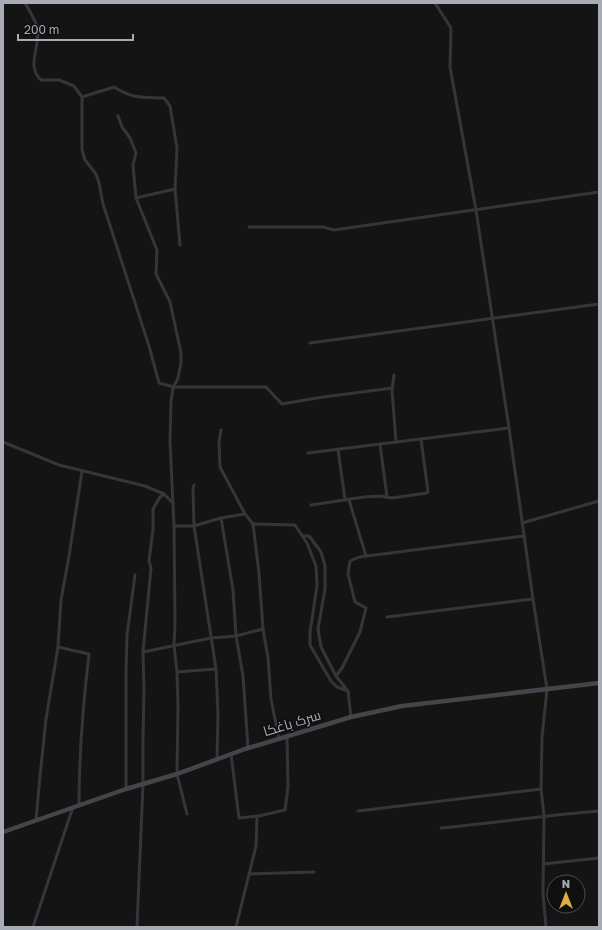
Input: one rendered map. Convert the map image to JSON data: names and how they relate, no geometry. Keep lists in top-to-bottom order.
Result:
{
  "streets": {
    "street": ["سرک باغکا"]
  },
  "scale_bar": "200 m",
  "north": "top"
}
